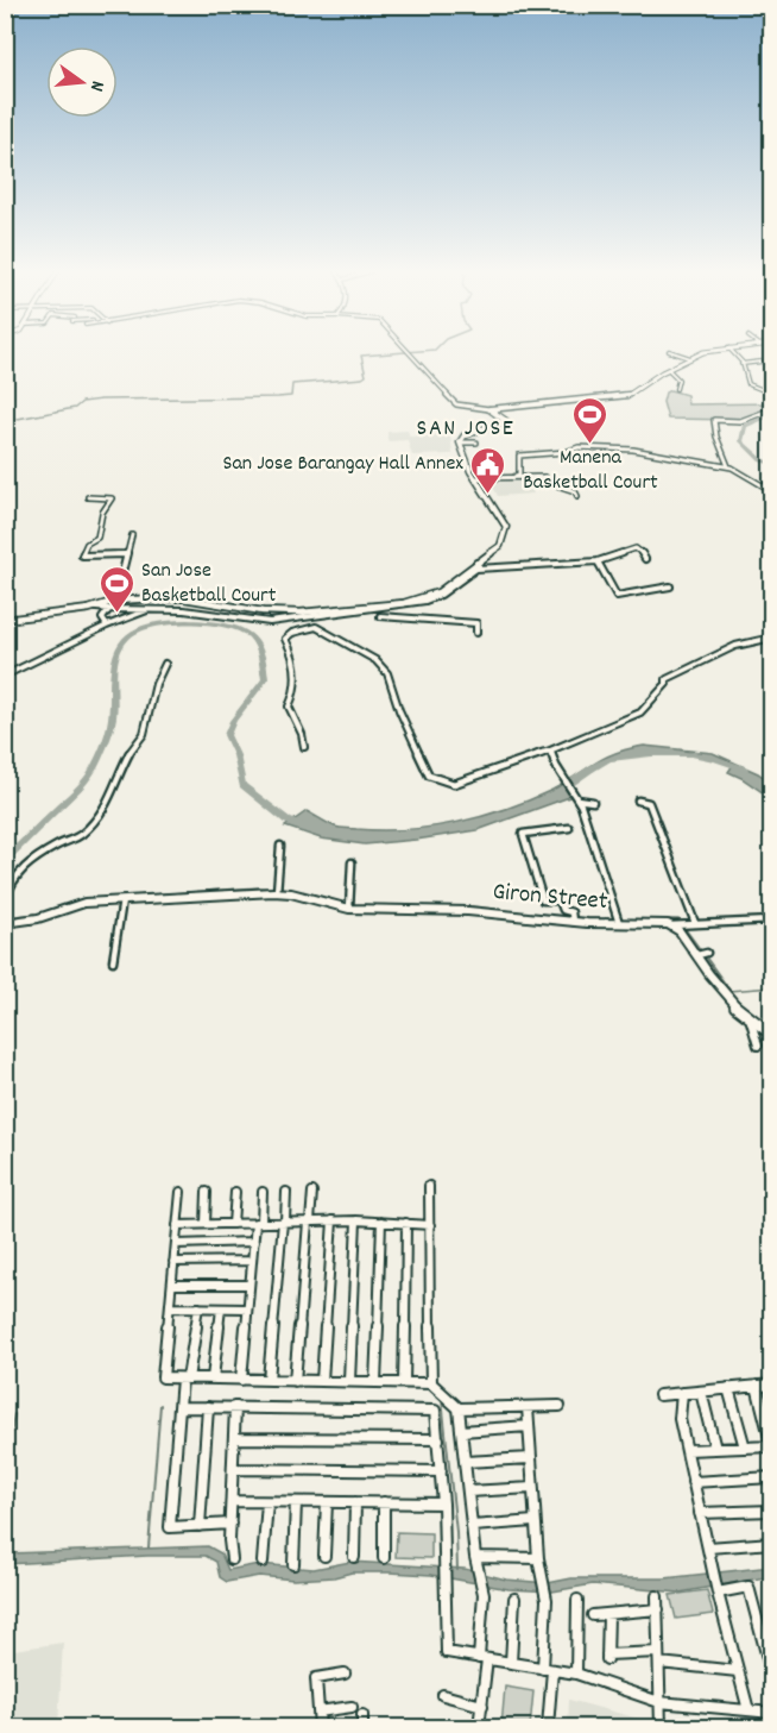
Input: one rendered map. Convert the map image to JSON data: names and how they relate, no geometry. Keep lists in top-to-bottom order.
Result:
{
  "streets": {
    "street": ["Giron Street"]
  },
  "districts": ["SAN JOSE"],
  "places": {
    "sports": ["Manena Basketball Court", "San Jose Basketball Court"],
    "public building": ["San Jose Barangay Hall Annex"]
  },
  "north": "right"
}
